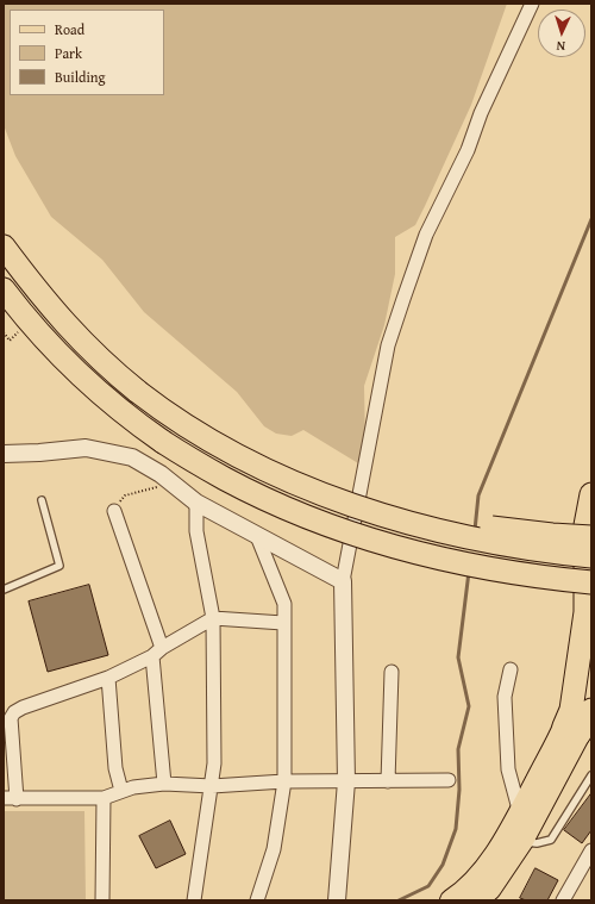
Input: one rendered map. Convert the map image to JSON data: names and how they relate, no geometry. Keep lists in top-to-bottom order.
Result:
{
  "legend": ["Road", "Park", "Building"],
  "north": "bottom"
}
